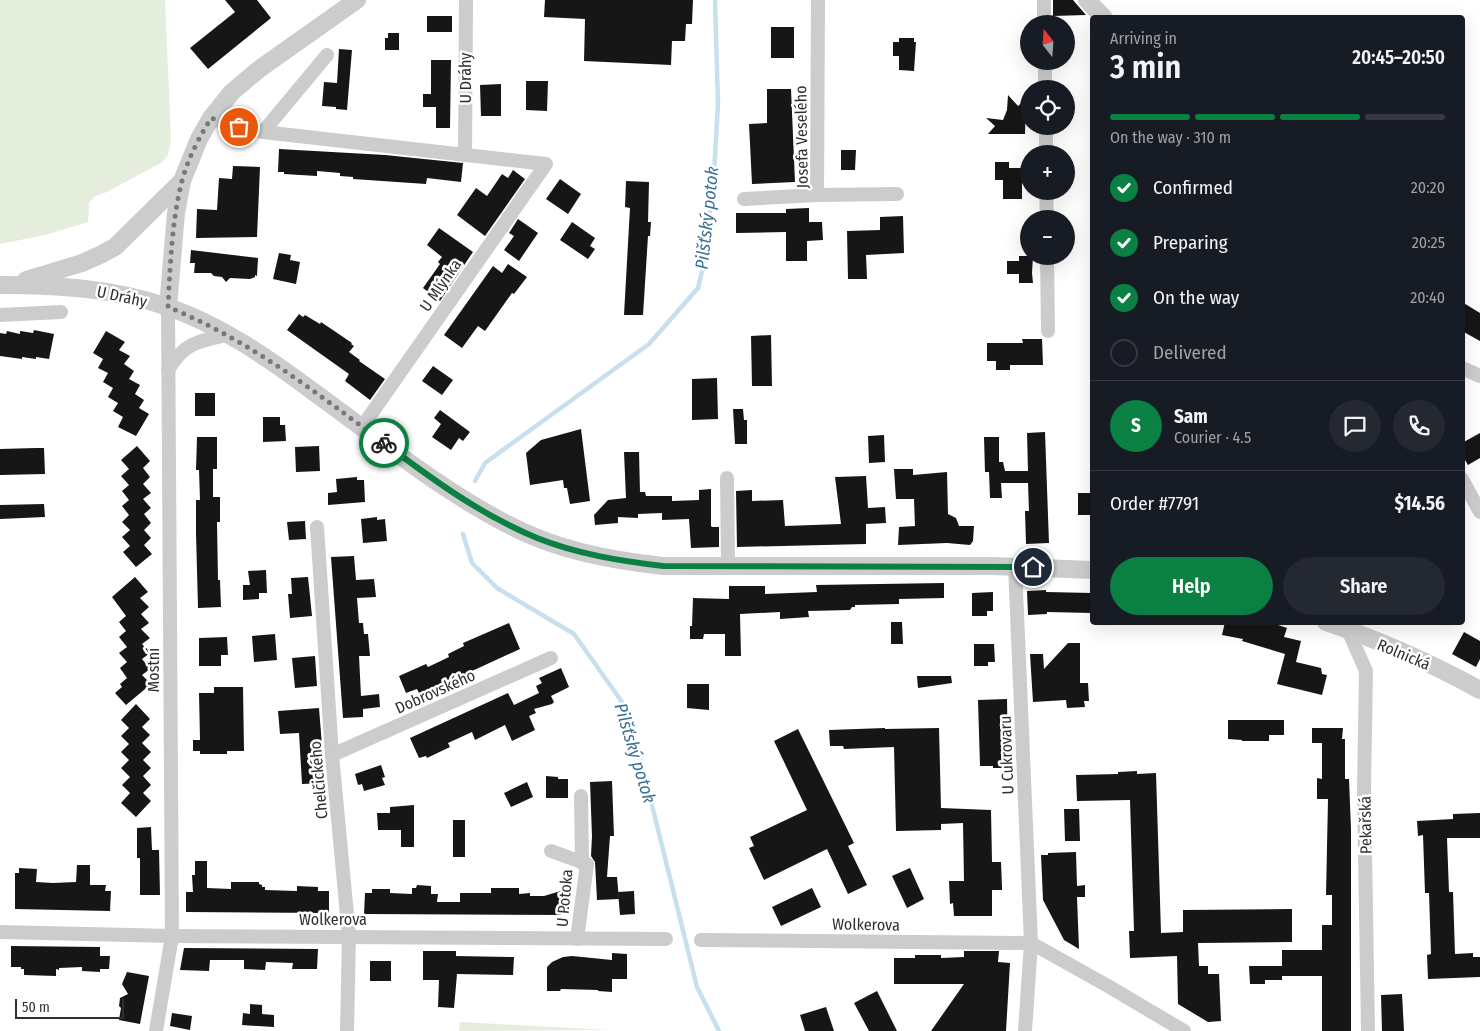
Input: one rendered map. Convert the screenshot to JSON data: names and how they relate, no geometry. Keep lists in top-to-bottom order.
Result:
{
  "streets": {
    "street": [
      "U Dráhy",
      "Josefa Veselého",
      "U Mlýnka",
      "Rolnická",
      "Mostní",
      "Dobrovského",
      "U Cukrovaru",
      "Chelčického",
      "Pekařská",
      "U Potoka",
      "Wolkerova"
    ]
  },
  "crossings": [
    ["U Dráhy", "U Mlýnka"],
    ["U Dráhy", "Mostní"],
    ["Rolnická", "Pekařská"],
    ["Mostní", "Wolkerova"],
    ["Dobrovského", "Chelčického"],
    ["U Cukrovaru", "Wolkerova"],
    ["Chelčického", "Wolkerova"],
    ["U Potoka", "Wolkerova"]
  ],
  "water": ["Pilšťský potok"],
  "scale_bar": "50 m",
  "north": "top",
  "page": {
    "map_buttons": ["+", "−"],
    "heading": ["3 min", "Arriving in", "20:45–20:50"],
    "panel": [
      "Sam",
      "Courier · 4.5",
      "Order #7791",
      "$14.56"
    ],
    "bar": "On the way · 310 m",
    "list": [
      ["Confirmed", "20:20"],
      ["Preparing", "20:25"],
      ["On the way", "20:40"],
      "Delivered"
    ],
    "round": "S",
    "buttons": ["Help", "Share"],
    "scale": "50 m"
  }
}
